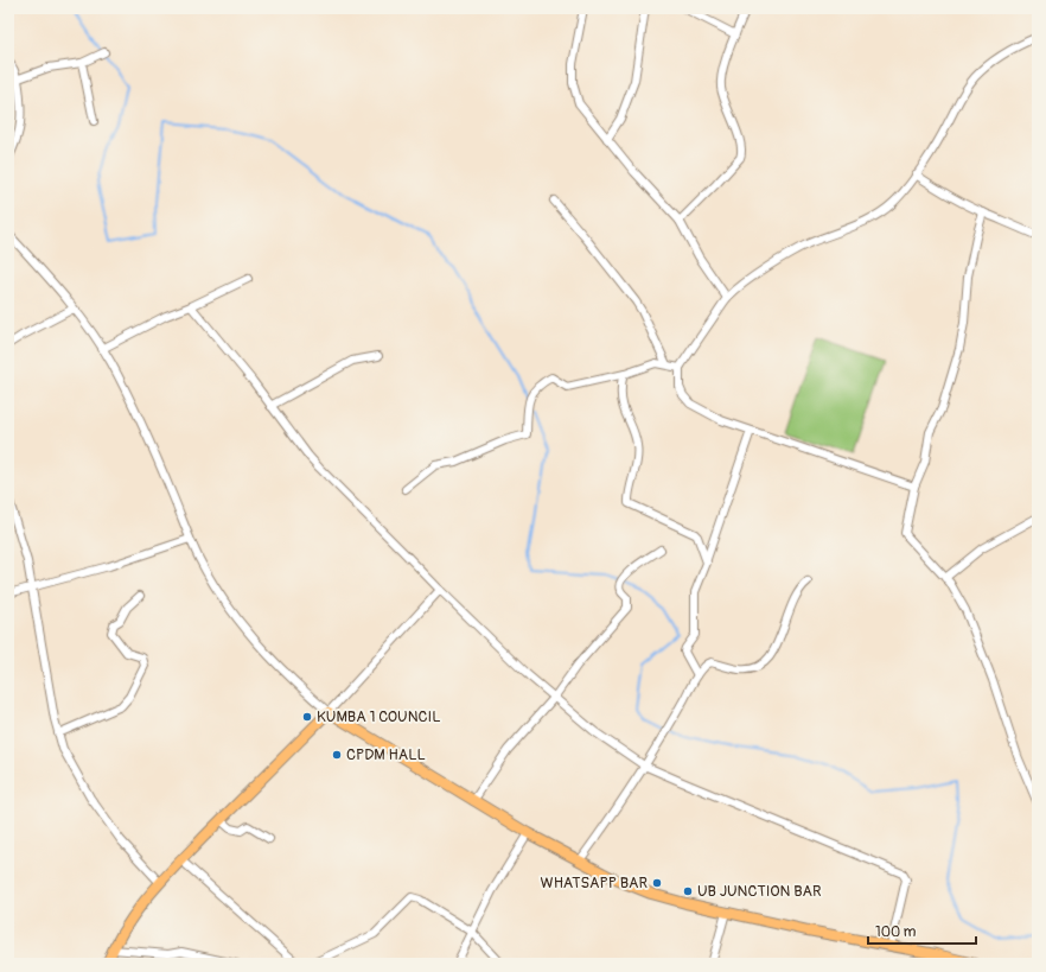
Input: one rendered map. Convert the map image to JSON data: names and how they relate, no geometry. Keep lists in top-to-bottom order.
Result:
{
  "places": [
    "KUMBA 1 COUNCIL",
    "CPDM HALL",
    "WHATSAPP BAR",
    "UB JUNCTION BAR"
  ],
  "scale_bar": "100 m"
}
